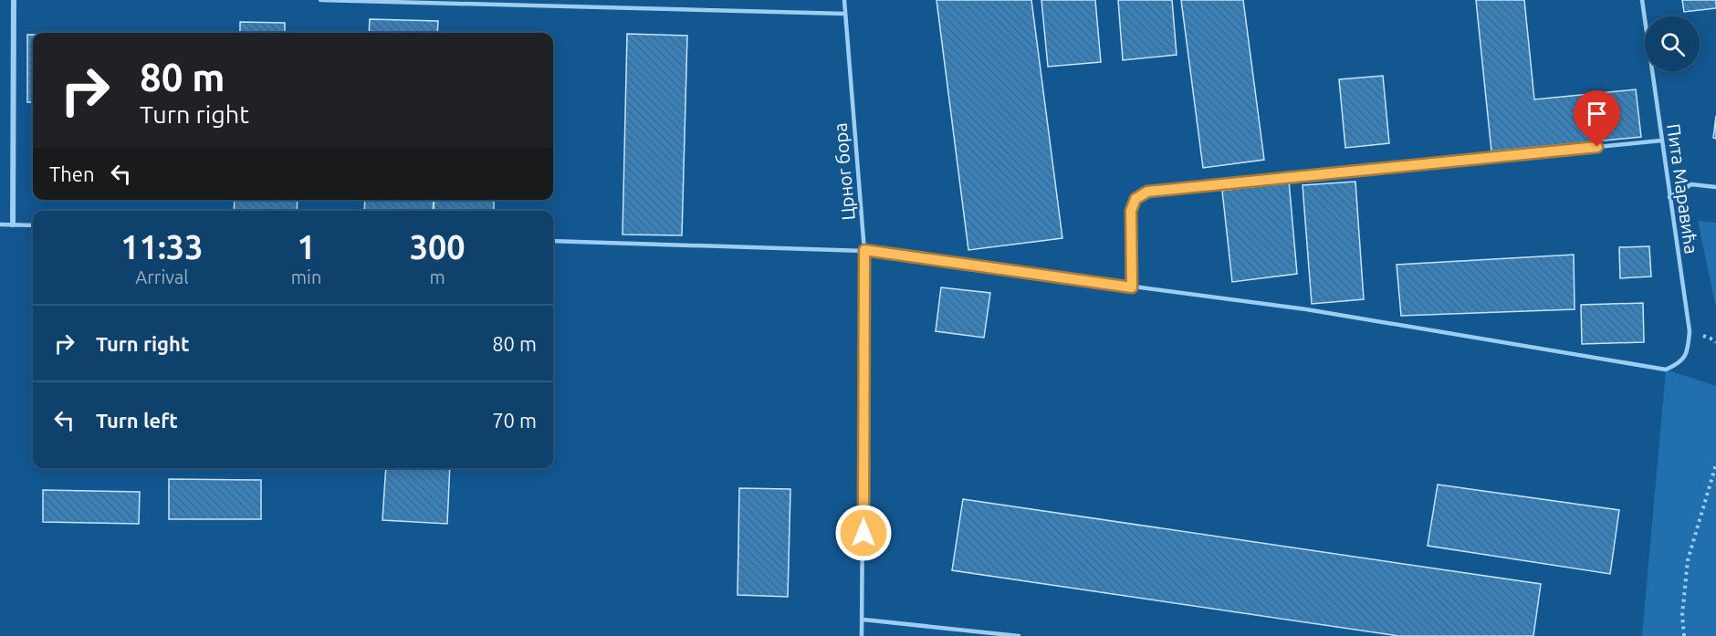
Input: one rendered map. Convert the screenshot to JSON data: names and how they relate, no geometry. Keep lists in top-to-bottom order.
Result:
{
  "streets": {
    "lane": ["Црног бора", "Пита Маравића"]
  },
  "page": {
    "turn": ["80 m", "Turn right"],
    "then": "Then",
    "eta": [
      "11:33",
      "Arrival",
      "1",
      "min",
      "300",
      "m"
    ],
    "list": [
      {
        "name": "Turn right",
        "value": "80 m"
      },
      {
        "name": "Turn left",
        "value": "70 m"
      }
    ]
  }
}
